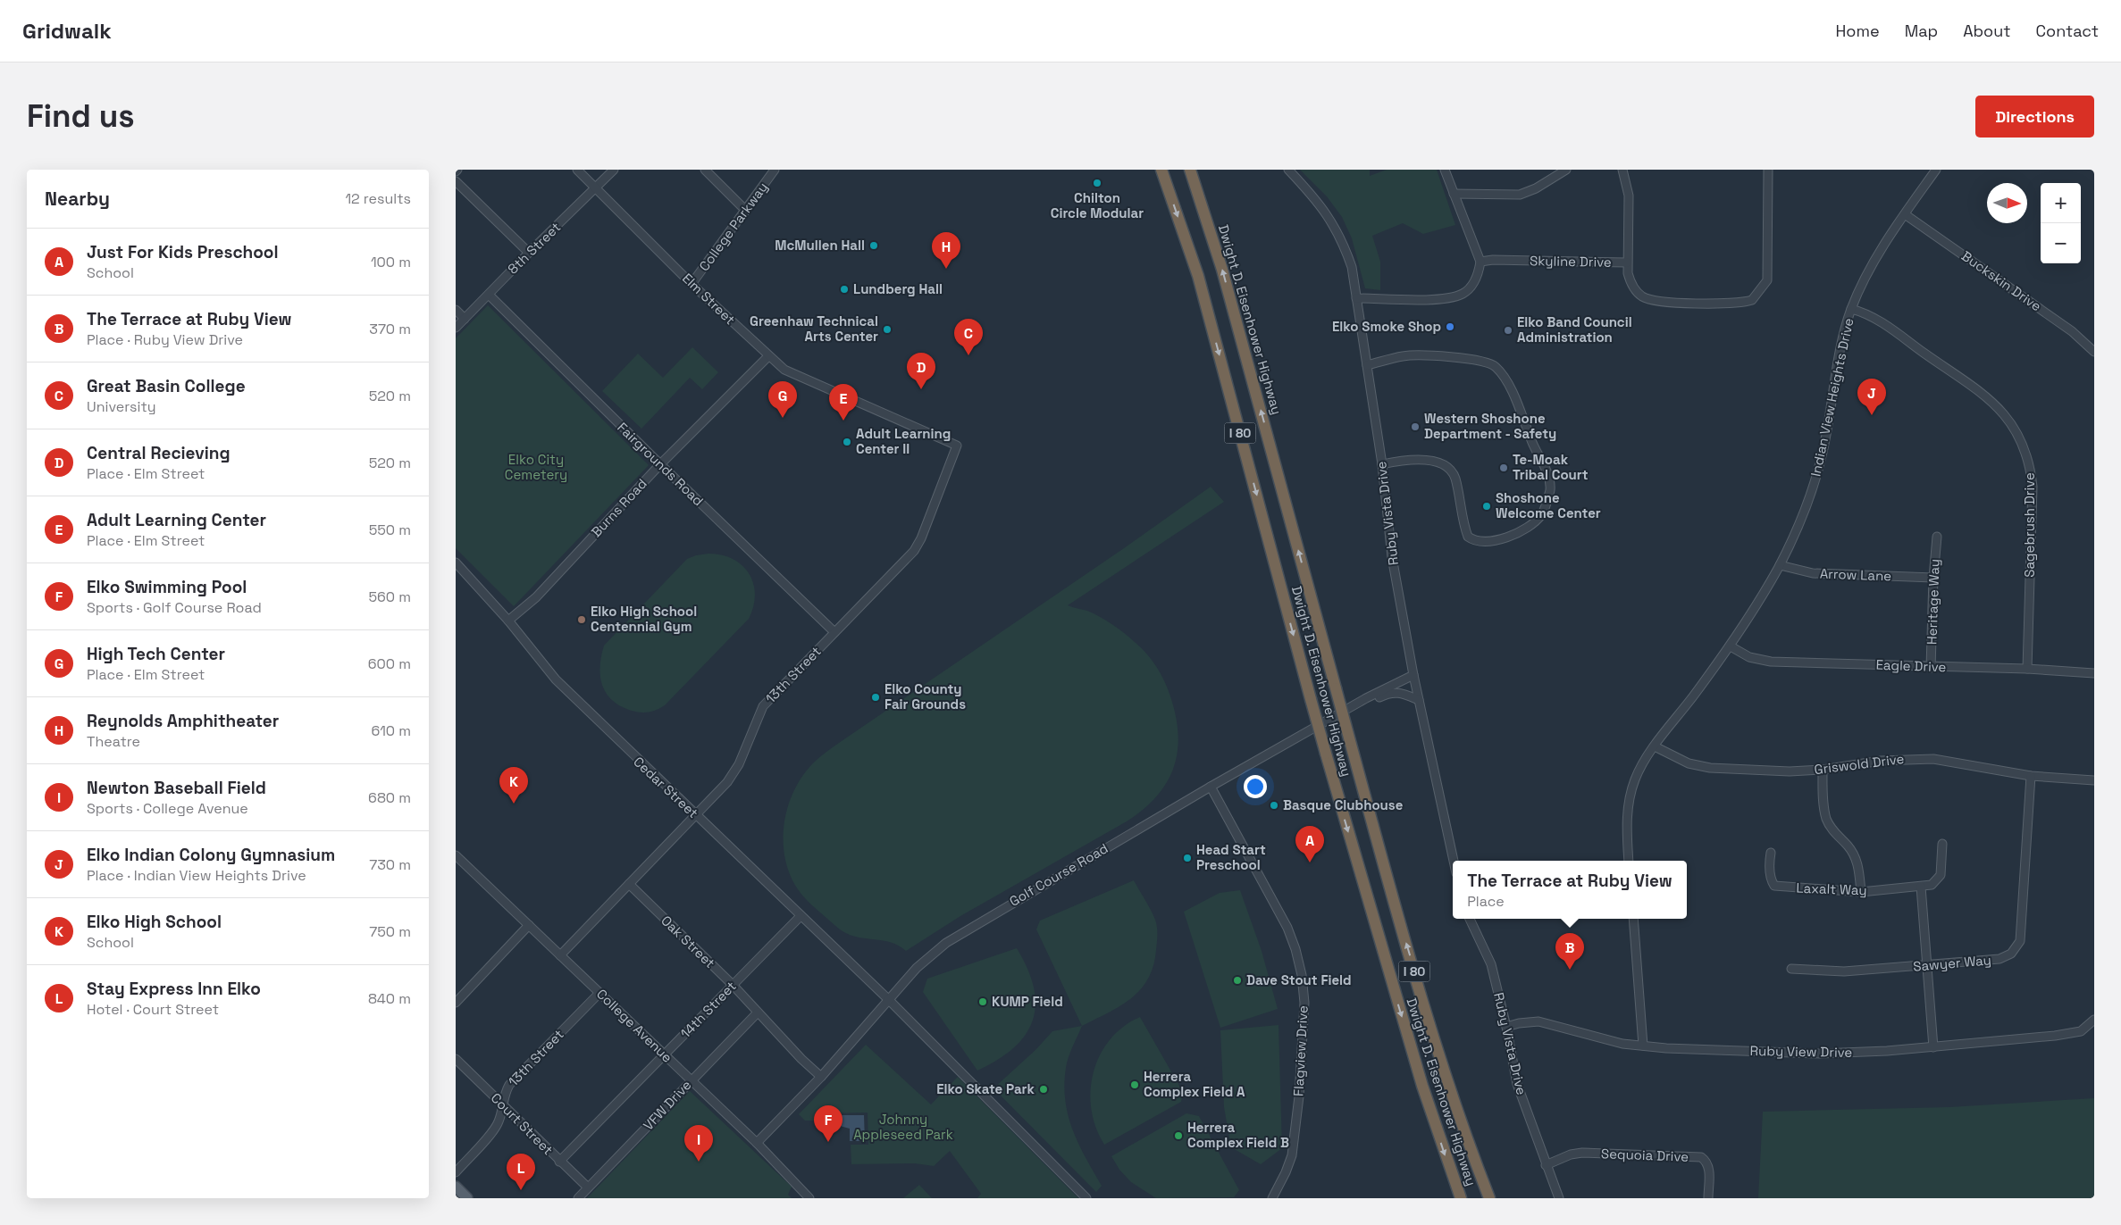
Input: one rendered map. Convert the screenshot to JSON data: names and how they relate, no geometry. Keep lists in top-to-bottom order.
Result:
{
  "streets": {
    "highway": ["Dwight D. Eisenhower Highway", "I 80"],
    "street": [
      "College Parkway",
      "8th Street",
      "Skyline Drive",
      "Buckskin Drive",
      "Elm Street",
      "Indian View Heights Drive",
      "Fairgrounds Road",
      "Burns Road",
      "Ruby Vista Drive",
      "Sagebrush Drive",
      "Arrow Lane",
      "Heritage Way",
      "Eagle Drive",
      "13th Street",
      "Griswold Drive",
      "Cedar Street",
      "Golf Course Road",
      "Laxalt Way",
      "Oak Street",
      "Sawyer Way",
      "14th Street",
      "College Avenue",
      "Flagview Drive",
      "Ruby View Drive",
      "VFW Drive",
      "Court Street",
      "Sequoia Drive"
    ]
  },
  "crossings": [
    ["College Parkway", "Elm Street"],
    ["8th Street", "Elm Street"],
    ["8th Street", "Fairgrounds Road"],
    ["Buckskin Drive", "Indian View Heights Drive"],
    ["Elm Street", "Burns Road"],
    ["Elm Street", "13th Street"],
    ["Indian View Heights Drive", "Sagebrush Drive"],
    ["Indian View Heights Drive", "Arrow Lane"],
    ["Indian View Heights Drive", "Eagle Drive"],
    ["Indian View Heights Drive", "Griswold Drive"],
    ["Fairgrounds Road", "Burns Road"],
    ["Fairgrounds Road", "13th Street"],
    ["Burns Road", "Cedar Street"],
    ["Ruby Vista Drive", "Golf Course Road"],
    ["Ruby Vista Drive", "Ruby View Drive"],
    ["Ruby Vista Drive", "Sequoia Drive"],
    ["Sagebrush Drive", "Eagle Drive"],
    ["Arrow Lane", "Heritage Way"],
    ["Heritage Way", "Eagle Drive"],
    ["13th Street", "Cedar Street"],
    ["13th Street", "Oak Street"],
    ["13th Street", "College Avenue"],
    ["13th Street", "Court Street"],
    ["Griswold Drive", "Sawyer Way"],
    ["Cedar Street", "Golf Course Road"],
    ["Cedar Street", "14th Street"],
    ["Golf Course Road", "Oak Street"],
    ["Golf Course Road", "College Avenue"],
    ["Golf Course Road", "Flagview Drive"],
    ["Oak Street", "14th Street"],
    ["Oak Street", "VFW Drive"],
    ["14th Street", "College Avenue"],
    ["14th Street", "Court Street"],
    ["College Avenue", "VFW Drive"],
    ["VFW Drive", "Court Street"]
  ],
  "parks": ["Elko City Cemetery", "Johnny Appleseed Park"],
  "places": [
    "Chilton Circle Modular",
    "McMullen Hall",
    "Lundberg Hall",
    "Elko Smoke Shop",
    "Greenhaw Technical Arts Center",
    "Elko Band Council Administration",
    "Western Shoshone Department - Safety",
    "Adult Learning Center II",
    "Te-Moak Tribal Court",
    "Shoshone Welcome Center",
    "Elko High School Centennial Gym",
    "Elko County Fair Grounds",
    "Basque Clubhouse",
    "Head Start Preschool",
    "Dave Stout Field",
    "KUMP Field",
    "Herrera Complex Field A",
    "Elko Skate Park",
    "Herrera Complex Field B"
  ],
  "north": "right",
  "page": {
    "header": "Gridwalk",
    "nav": [
      "Home",
      "Map",
      "About",
      "Contact"
    ],
    "buttons": "Directions",
    "title": "Find us",
    "heading": ["Nearby", "12 results"],
    "map_buttons": ["+", "−"],
    "list": [
      {
        "mark": "A",
        "name": "Just For Kids Preschool",
        "note": "School",
        "value": "100 m"
      },
      {
        "mark": "B",
        "name": "The Terrace at Ruby View",
        "note": "Place · Ruby View Drive",
        "value": "370 m"
      },
      {
        "mark": "C",
        "name": "Great Basin College",
        "note": "University",
        "value": "520 m"
      },
      {
        "mark": "D",
        "name": "Central Recieving",
        "note": "Place · Elm Street",
        "value": "520 m"
      },
      {
        "mark": "E",
        "name": "Adult Learning Center",
        "note": "Place · Elm Street",
        "value": "550 m"
      },
      {
        "mark": "F",
        "name": "Elko Swimming Pool",
        "note": "Sports · Golf Course Road",
        "value": "560 m"
      },
      {
        "mark": "G",
        "name": "High Tech Center",
        "note": "Place · Elm Street",
        "value": "600 m"
      },
      {
        "mark": "H",
        "name": "Reynolds Amphitheater",
        "note": "Theatre",
        "value": "610 m"
      },
      {
        "mark": "I",
        "name": "Newton Baseball Field",
        "note": "Sports · College Avenue",
        "value": "680 m"
      },
      {
        "mark": "J",
        "name": "Elko Indian Colony Gymnasium",
        "note": "Place · Indian View Heights Drive",
        "value": "730 m"
      },
      {
        "mark": "K",
        "name": "Elko High School",
        "note": "School",
        "value": "750 m"
      },
      {
        "mark": "L",
        "name": "Stay Express Inn Elko",
        "note": "Hotel · Court Street",
        "value": "840 m"
      }
    ],
    "pins": [
      "H",
      "C",
      "D",
      "J",
      "G",
      "E",
      "K",
      "A",
      "B",
      "F",
      "I",
      "L"
    ],
    "popup": ["The Terrace at Ruby View", "Place"]
  }
}
